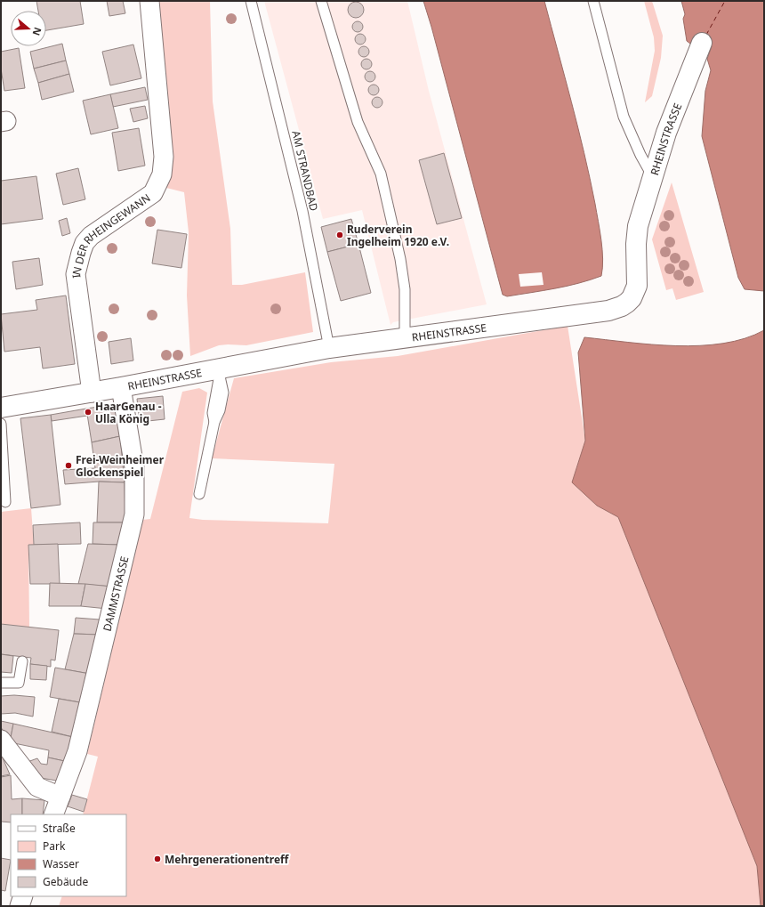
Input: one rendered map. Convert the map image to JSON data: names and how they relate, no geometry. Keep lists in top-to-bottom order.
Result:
{
  "streets": {
    "street": ["RHEINSTRASSE", "IN DER RHEINGEWANN", "DAMMSTRASSE"],
    "lane": ["AM STRANDBAD"]
  },
  "crossings": [
    ["RHEINSTRASSE", "AM STRANDBAD"],
    ["RHEINSTRASSE", "IN DER RHEINGEWANN"],
    ["RHEINSTRASSE", "DAMMSTRASSE"]
  ],
  "places": [
    "Ruderverein Ingelheim 1920 e.V.",
    "HaarGenau - Ulla König",
    "Frei-Weinheimer Glockenspiel",
    "Mehrgenerationentreff"
  ],
  "legend": [
    "Straße",
    "Park",
    "Wasser",
    "Gebäude"
  ],
  "north": "right"
}
